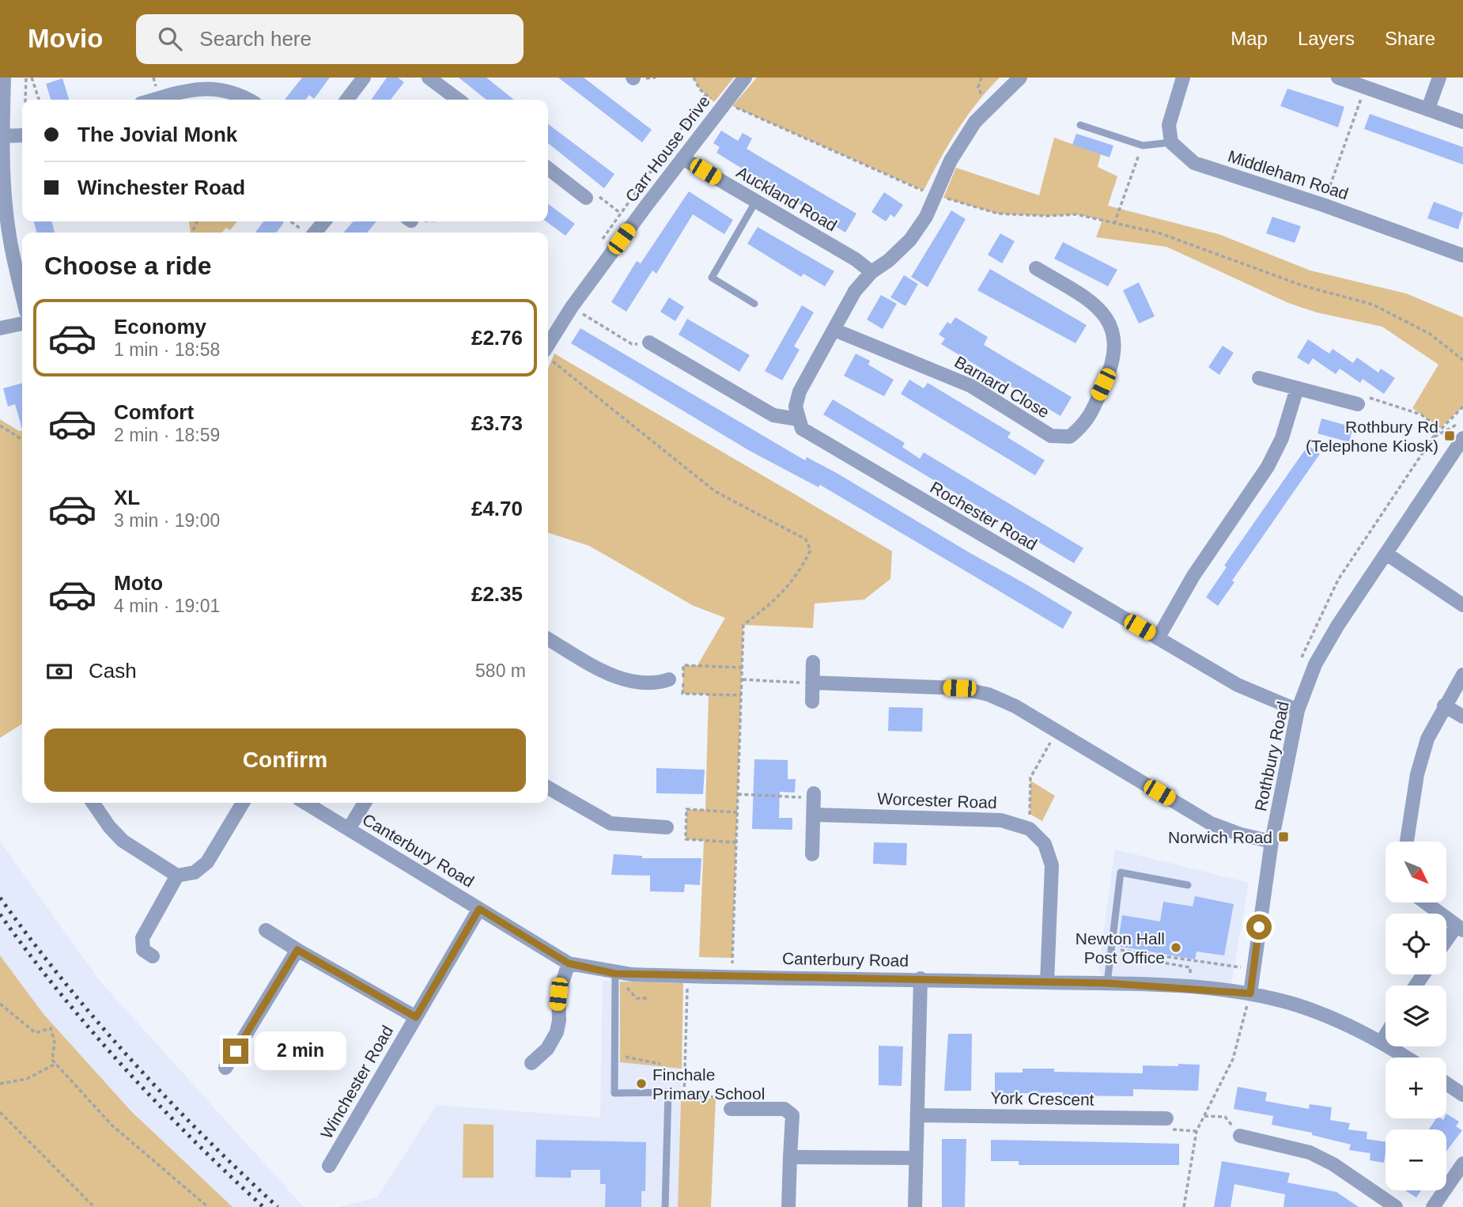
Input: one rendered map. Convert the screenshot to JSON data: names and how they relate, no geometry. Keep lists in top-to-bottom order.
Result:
{
  "streets": {
    "street": [
      "Carr House Drive",
      "Middleham Road",
      "Auckland Road",
      "Barnard Close",
      "Rochester Road",
      "Rothbury Road",
      "Worcester Road",
      "Canterbury Road",
      "Winchester Road",
      "York Crescent"
    ]
  },
  "crossings": [
    ["Carr House Drive", "Auckland Road"],
    ["Rochester Road", "Rothbury Road"],
    ["Rothbury Road", "Canterbury Road"],
    ["Canterbury Road", "Winchester Road"]
  ],
  "places": {
    "transit": ["Rothbury Rd (Telephone Kiosk)", "Norwich Road"],
    "other": ["Newton Hall Post Office", "Finchale Primary School"]
  },
  "north": "bottom right",
  "page": {
    "header": "Movio",
    "search": "Search here",
    "nav": ["Map", "Layers", "Share"],
    "banner": ["The Jovial Monk", "Winchester Road"],
    "heading": "Choose a ride",
    "list": [
      {
        "name": "Economy",
        "note": "1 min · 18:58",
        "value": "£2.76"
      },
      {
        "name": "Comfort",
        "note": "2 min · 18:59",
        "value": "£3.73"
      },
      {
        "name": "XL",
        "note": "3 min · 19:00",
        "value": "£4.70"
      },
      {
        "name": "Moto",
        "note": "4 min · 19:01",
        "value": "£2.35"
      }
    ],
    "pay": ["Cash", "580 m"],
    "buttons": "Confirm",
    "map_buttons": ["+", "−"],
    "bubble": "2 min"
  }
}
